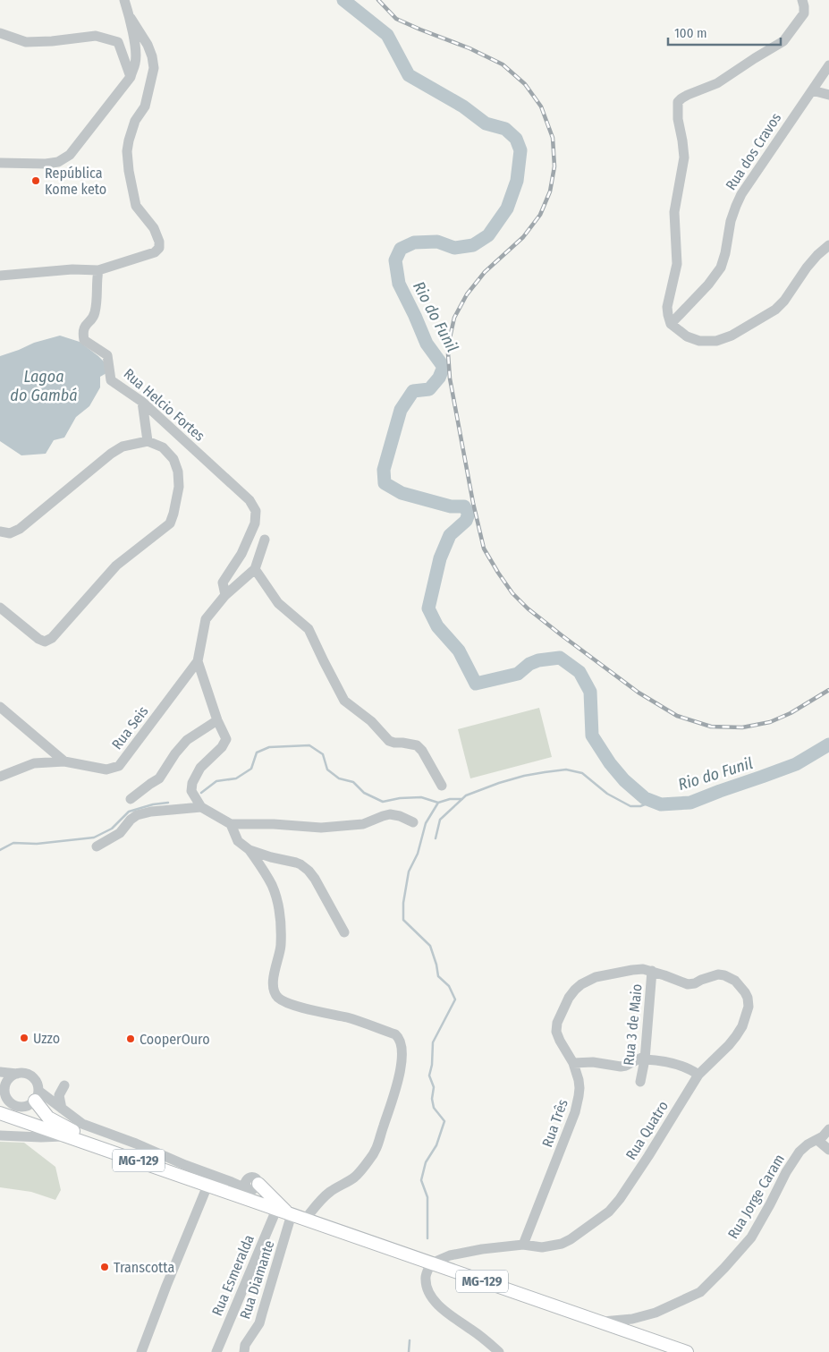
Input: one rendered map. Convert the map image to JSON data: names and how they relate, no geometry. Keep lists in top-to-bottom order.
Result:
{
  "streets": {
    "main road": ["MG-129"],
    "street": [
      "Rua dos Cravos",
      "Rua Helcio Fortes",
      "Rua Seis",
      "Rua 3 de Maio",
      "Rua Três",
      "Rua Quatro",
      "Rua Jorge Caram",
      "Rua Esmeralda",
      "Rua Diamante"
    ]
  },
  "crossings": [
    ["Rua Helcio Fortes", "Rua Seis"],
    ["Rua 3 de Maio", "Rua Três"],
    ["Rua 3 de Maio", "Rua Quatro"],
    ["Rua Três", "Rua Quatro"],
    ["Rua Quatro", "MG-129"],
    ["MG-129", "Rua Jorge Caram"],
    ["MG-129", "Rua Esmeralda"],
    ["MG-129", "Rua Diamante"]
  ],
  "water": ["Rio do Funil", "Lagoa do Gambá"],
  "places": [
    "República Kome keto",
    "Uzzo",
    "CooperOuro",
    "Transcotta"
  ],
  "scale_bar": "100 m"
}
